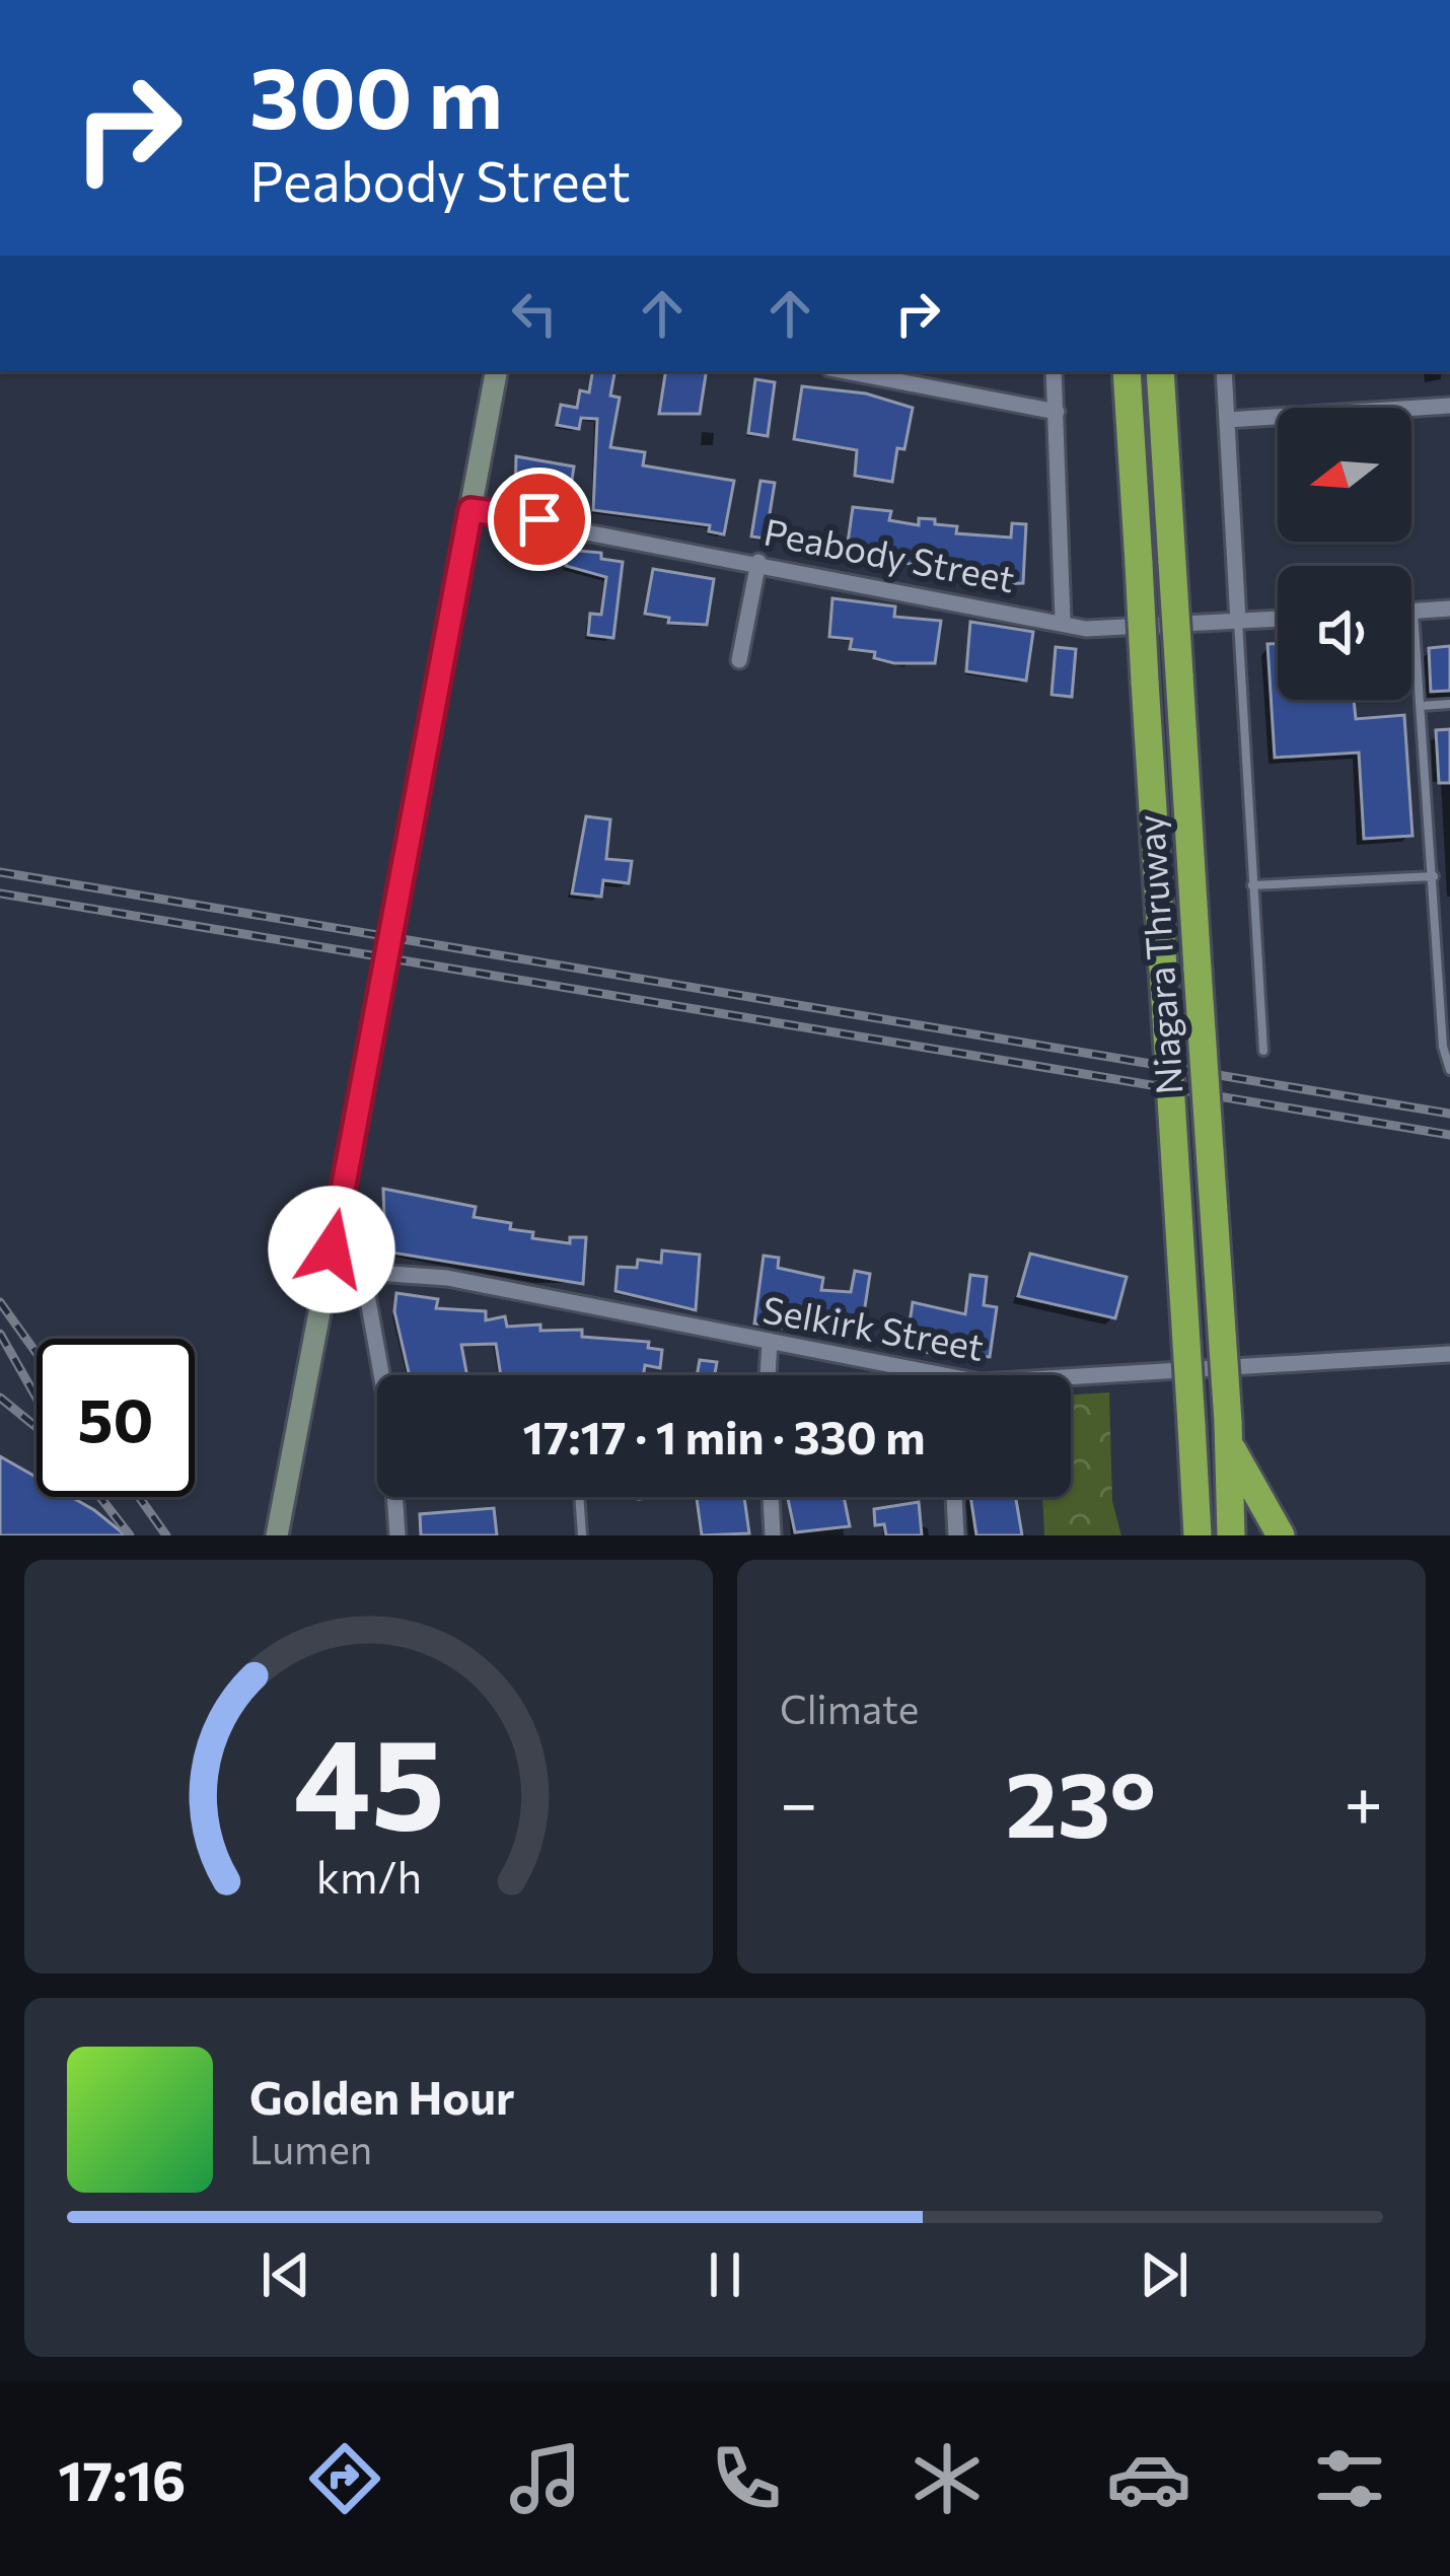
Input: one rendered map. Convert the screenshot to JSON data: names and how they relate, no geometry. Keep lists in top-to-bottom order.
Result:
{
  "streets": {
    "highway": ["Niagara Thruway"],
    "street": ["Peabody Street", "Selkirk Street"]
  },
  "north": "left",
  "page": {
    "turn": ["300 m", "Peabody Street"],
    "limit": "50",
    "trip": "17:17 · 1 min · 330 m",
    "tile": "Climate",
    "heat": ["−", "23°", "+"],
    "song": ["Golden Hour", "Lumen"],
    "tabs": "17:16",
    "gauge": ["45", "km/h"]
  }
}
